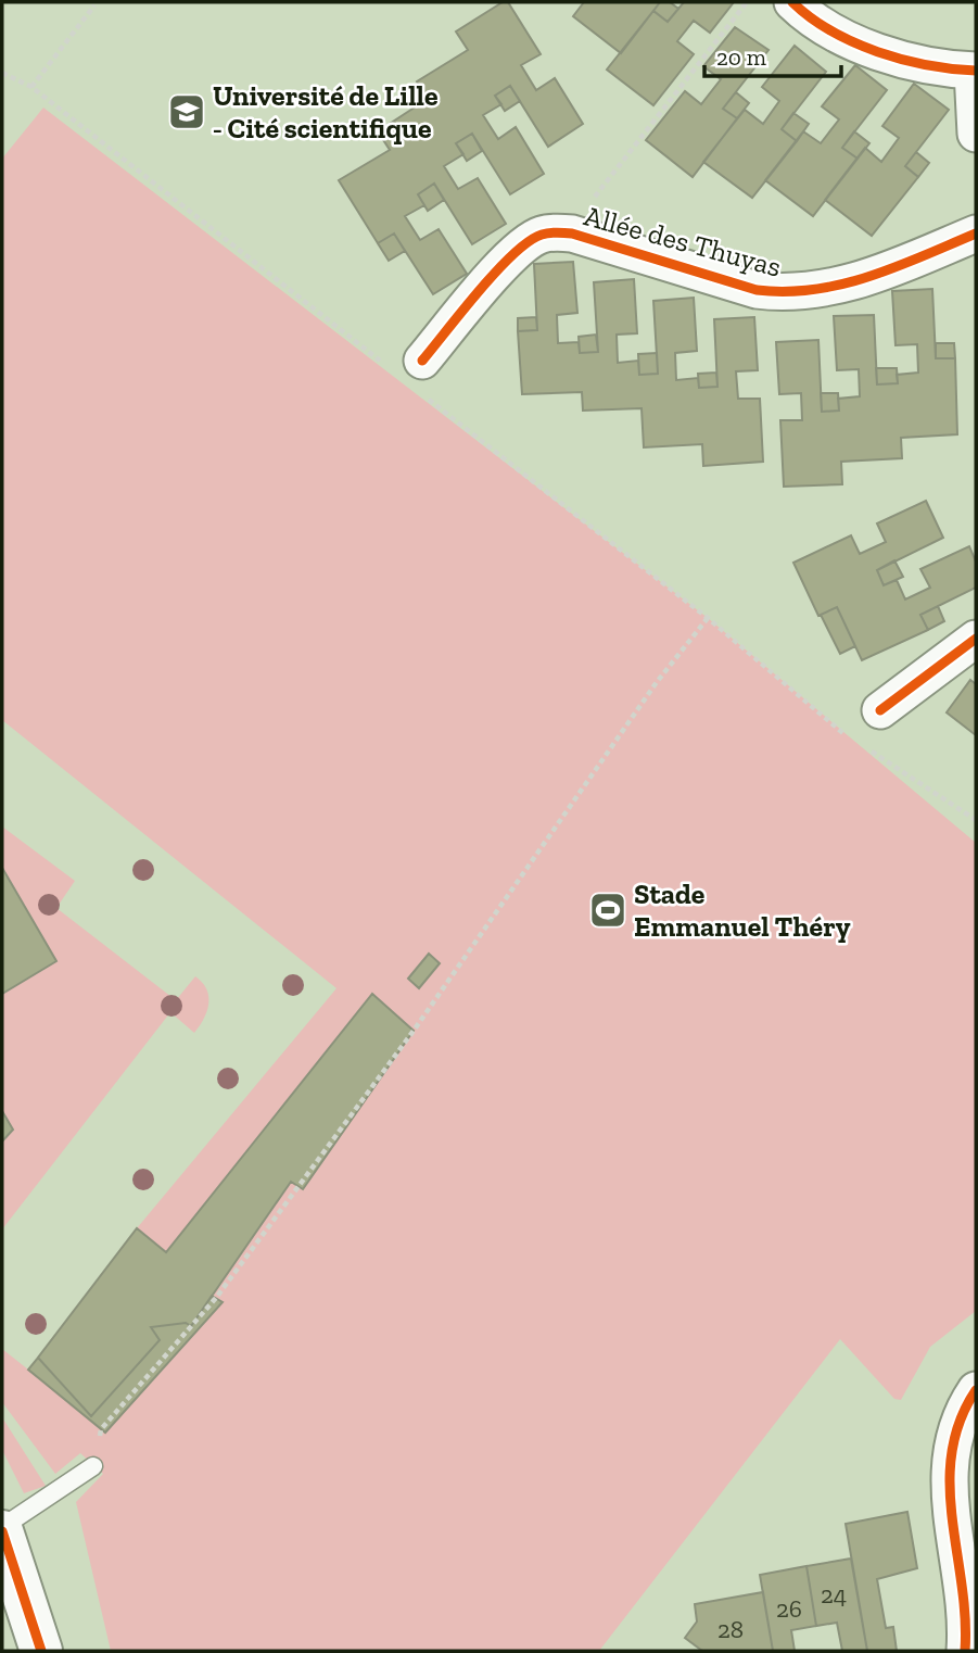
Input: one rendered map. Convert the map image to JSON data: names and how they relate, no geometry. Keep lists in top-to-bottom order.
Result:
{
  "streets": {
    "street": ["Allée des Thuyas"]
  },
  "places": {
    "school or university": ["Université de Lille ‐ Cité scientifique"],
    "sports": ["Stade Emmanuel Théry"]
  },
  "house_numbers": ["24", "26", "28"],
  "scale_bar": "20 m"
}
